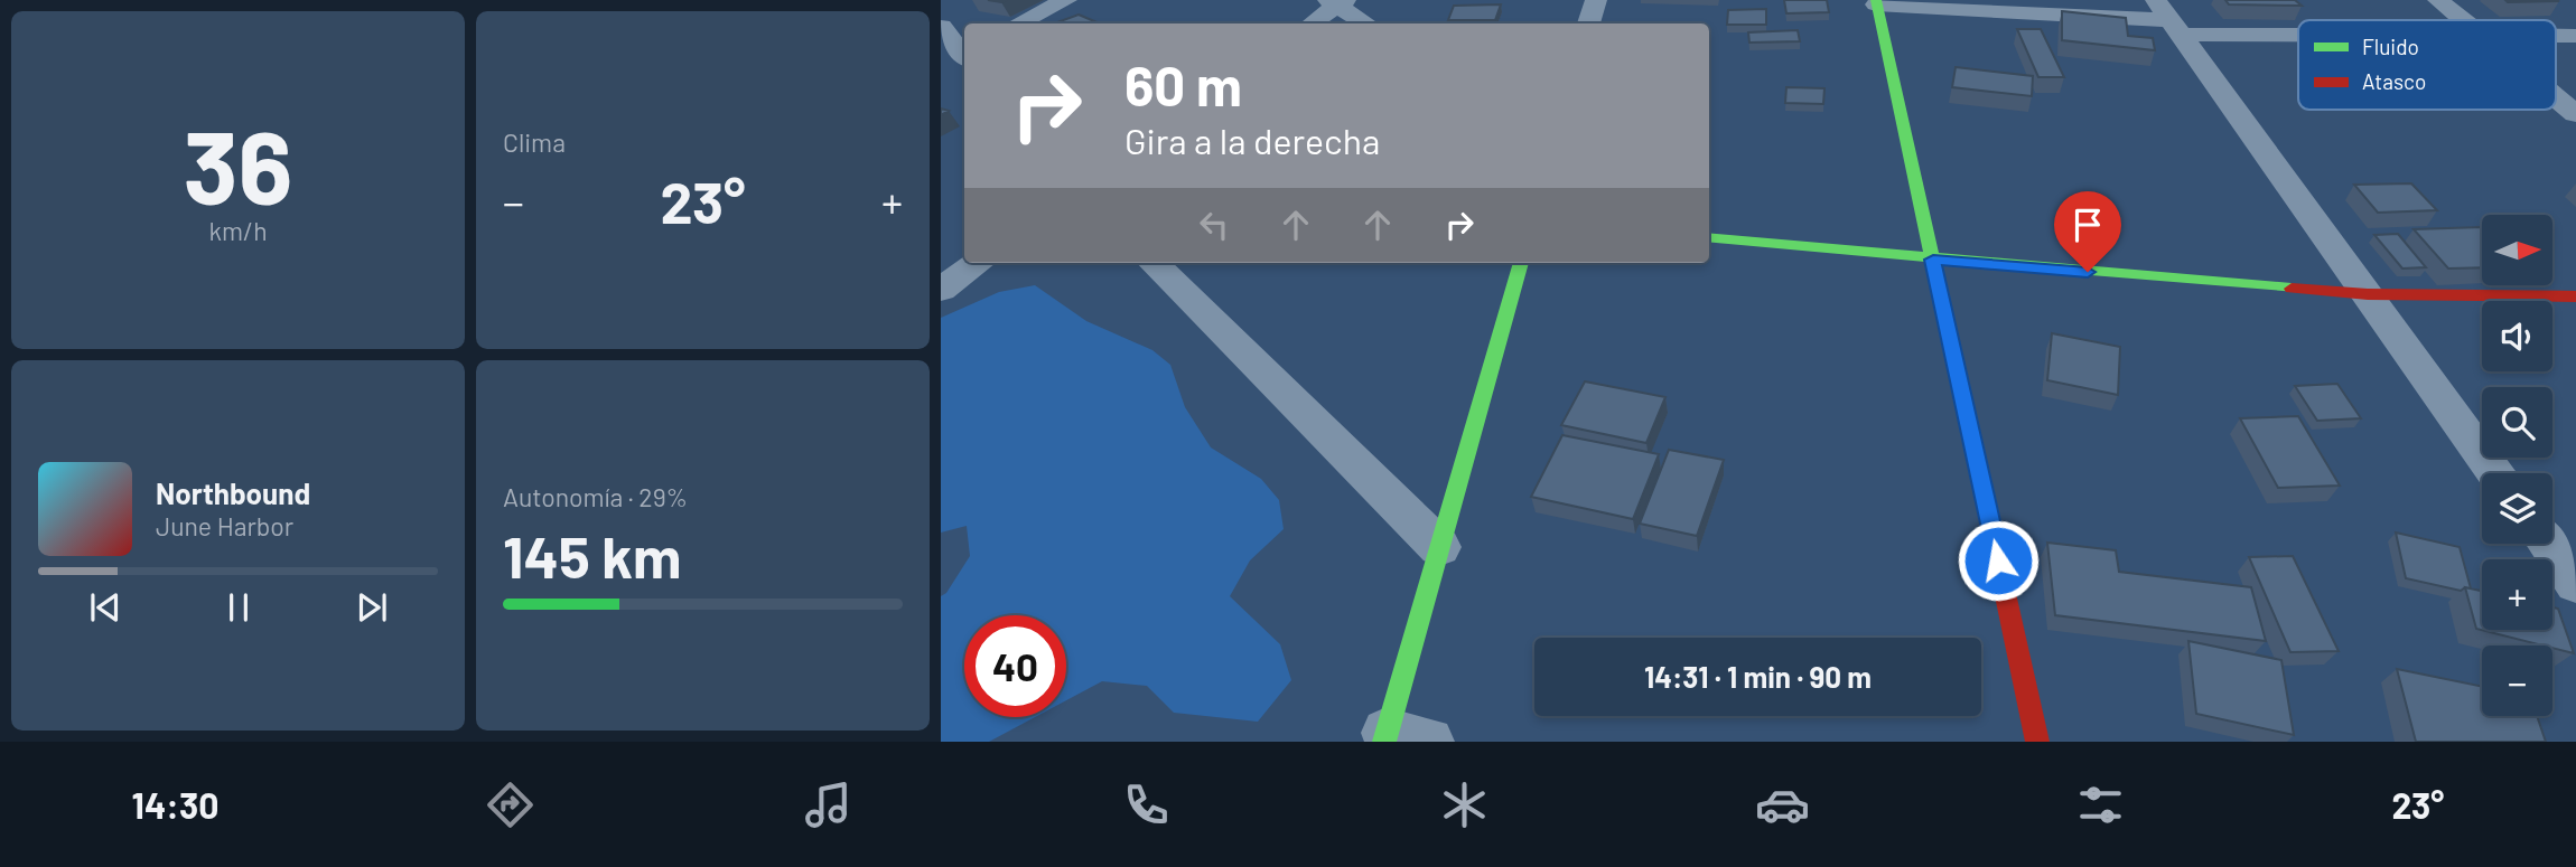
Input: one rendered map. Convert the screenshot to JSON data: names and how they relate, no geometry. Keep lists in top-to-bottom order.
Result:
{
  "legend": ["Fluido", "Atasco"],
  "north": "right",
  "page": {
    "tile": [
      ["36", "km/h"],
      "Clima",
      ["Autonomía · 29%", "145 km"]
    ],
    "turn": ["60 m", "Gira a la derecha"],
    "heat": ["−", "23°", "+"],
    "map_buttons": ["+", "−"],
    "song": ["Northbound", "June Harbor"],
    "limit": "40",
    "trip": "14:31 · 1 min · 90 m",
    "tabs": ["14:30", "23°"]
  }
}
